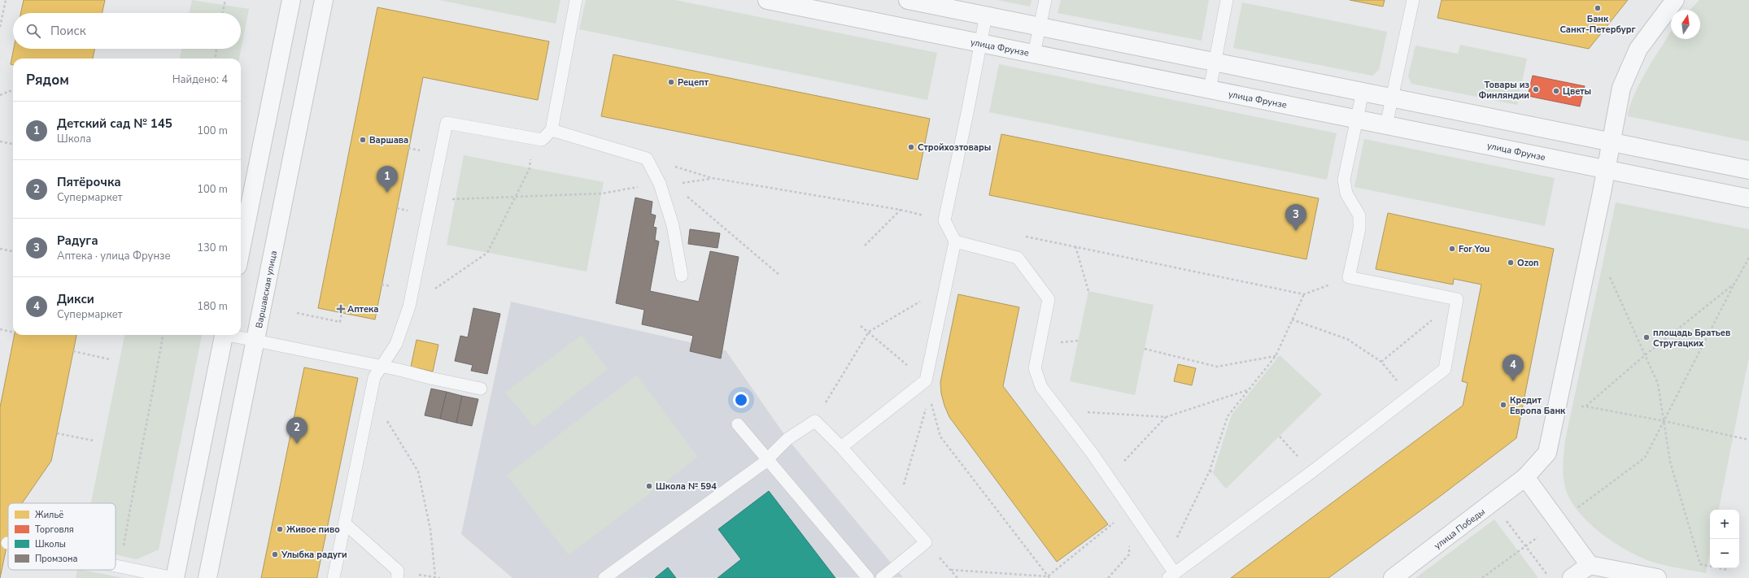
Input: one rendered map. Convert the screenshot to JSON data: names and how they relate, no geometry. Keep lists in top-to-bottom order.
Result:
{
  "streets": {
    "street": ["улица Фрунзе", "Варшавская улица", "улица Победы"]
  },
  "places": {
    "other": [
      "Банк Санкт-Петербург",
      "Рецепт",
      "Товары из Финляндии",
      "Цветы",
      "Варшава",
      "Стройхозтовары",
      "For You",
      "Ozon",
      "площадь Братьев Стругацких",
      "Кредит Европа Банк",
      "Школа № 594",
      "Живое пиво",
      "Улыбка радуги"
    ],
    "health": ["Аптека"]
  },
  "legend": [
    "Жильё",
    "Торговля",
    "Школы",
    "Промзона"
  ],
  "north": "top",
  "page": {
    "search": "Поиск",
    "heading": ["Рядом", "Найдено: 4"],
    "list": [
      {
        "mark": "1",
        "name": "Детский сад № 145",
        "note": "Школа",
        "value": "100 m"
      },
      {
        "mark": "2",
        "name": "Пятёрочка",
        "note": "Супермаркет",
        "value": "100 m"
      },
      {
        "mark": "3",
        "name": "Радуга",
        "note": "Аптека · улица Фрунзе",
        "value": "130 m"
      },
      {
        "mark": "4",
        "name": "Дикси",
        "note": "Супермаркет",
        "value": "180 m"
      }
    ],
    "pins": [
      "1",
      "3",
      "4",
      "2"
    ],
    "map_buttons": ["+", "−"]
  }
}
